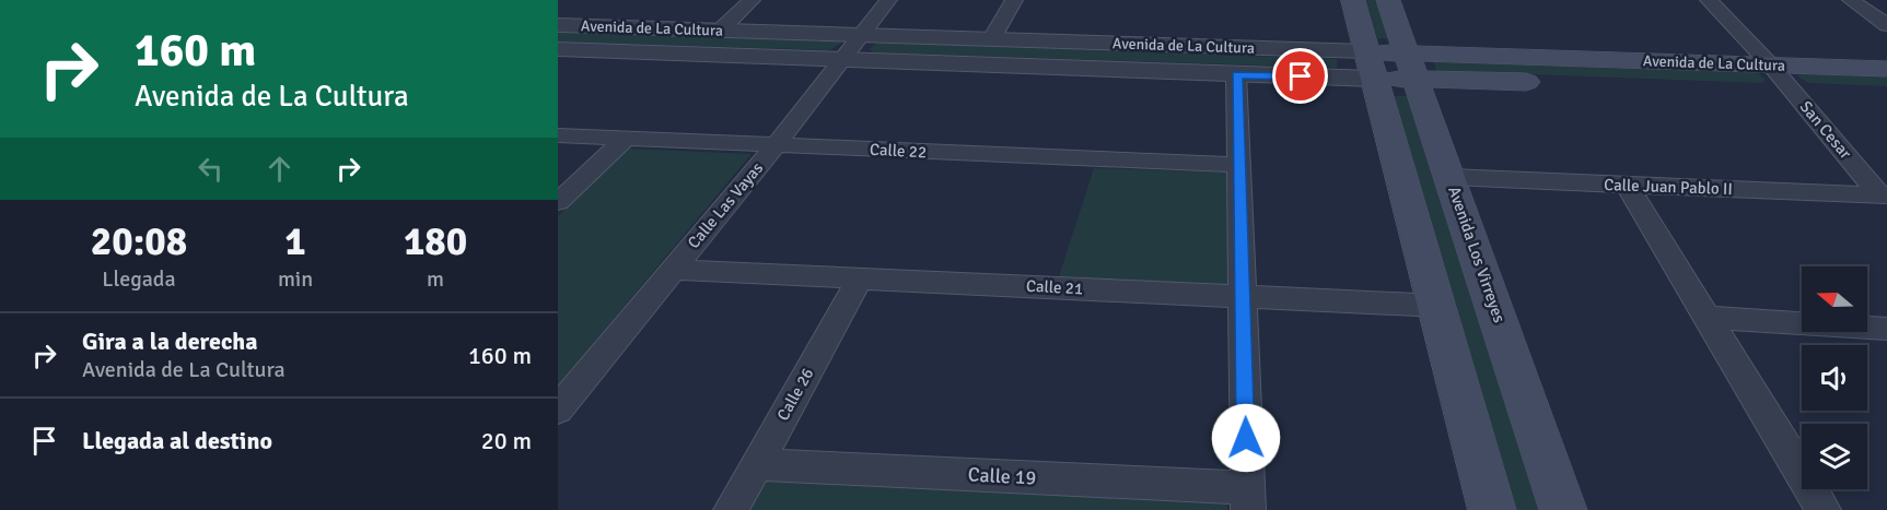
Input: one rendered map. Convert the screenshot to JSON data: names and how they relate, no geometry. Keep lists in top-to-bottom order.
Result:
{
  "streets": {
    "main road": ["Avenida de La Cultura", "Avenida Los Virreyes"],
    "street": [
      "San Cesar",
      "Calle 22",
      "Calle Juan Pablo II",
      "Calle Las Vayas",
      "Calle 21",
      "Calle 26",
      "Calle 19"
    ]
  },
  "crossings": [
    ["Avenida de La Cultura", "San Cesar"],
    ["Avenida de La Cultura", "Calle Las Vayas"],
    ["Avenida de La Cultura", "Avenida Los Virreyes"],
    ["San Cesar", "Calle Juan Pablo II"],
    ["Calle 22", "Calle Las Vayas"],
    ["Calle Juan Pablo II", "Avenida Los Virreyes"],
    ["Calle Las Vayas", "Calle 21"],
    ["Calle 21", "Calle 26"],
    ["Calle 26", "Calle 19"]
  ],
  "north": "left",
  "page": {
    "turn": ["160 m", "Avenida de La Cultura"],
    "eta": [
      "20:08",
      "Llegada",
      "1",
      "min",
      "180",
      "m"
    ],
    "list": [
      {
        "name": "Gira a la derecha",
        "note": "Avenida de La Cultura",
        "value": "160 m"
      },
      {
        "name": "Llegada al destino",
        "value": "20 m"
      }
    ]
  }
}
